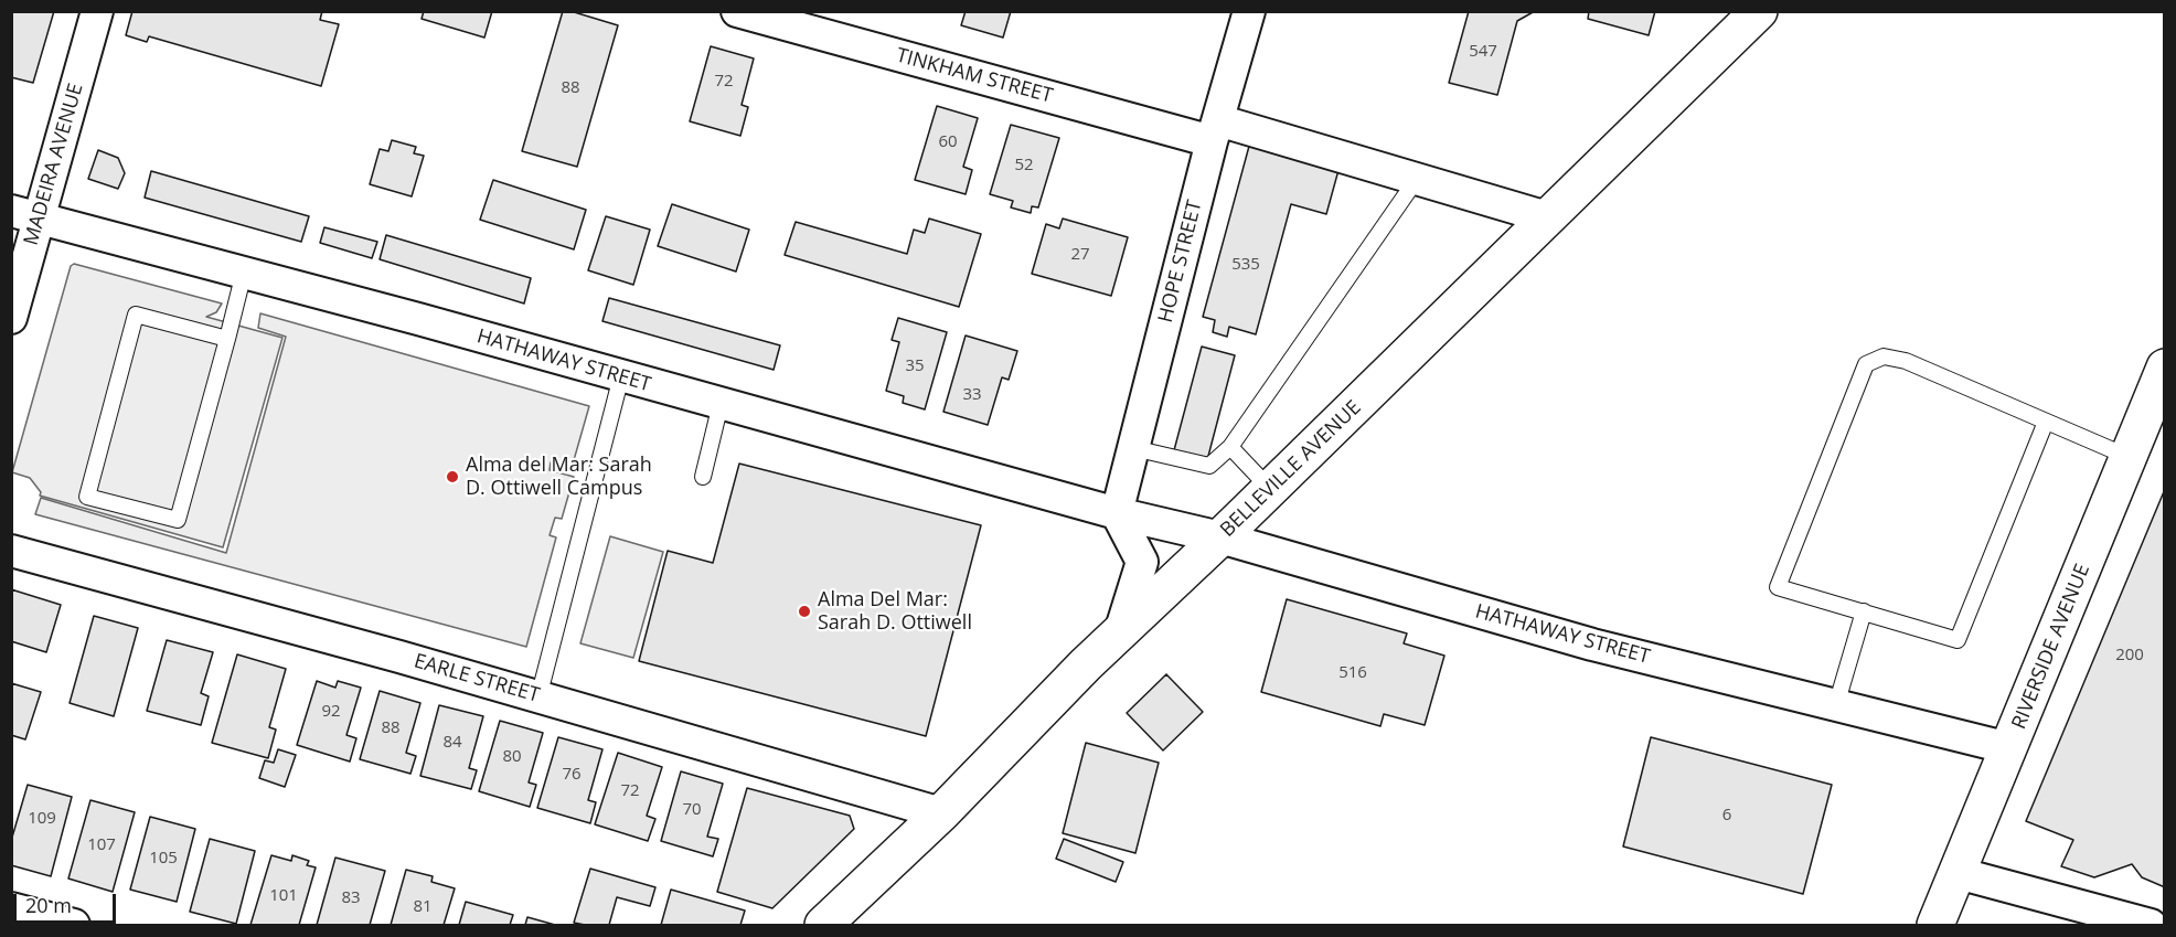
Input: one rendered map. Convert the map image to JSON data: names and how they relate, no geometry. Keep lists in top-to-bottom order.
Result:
{
  "streets": {
    "main road": ["BELLEVILLE AVENUE", "RIVERSIDE AVENUE"],
    "street": [
      "TINKHAM STREET",
      "MADEIRA AVENUE",
      "HOPE STREET",
      "HATHAWAY STREET",
      "EARLE STREET"
    ]
  },
  "crossings": [
    ["TINKHAM STREET", "HOPE STREET"],
    ["TINKHAM STREET", "BELLEVILLE AVENUE"],
    ["MADEIRA AVENUE", "HATHAWAY STREET"],
    ["HOPE STREET", "HATHAWAY STREET"],
    ["HATHAWAY STREET", "BELLEVILLE AVENUE"],
    ["HATHAWAY STREET", "RIVERSIDE AVENUE"],
    ["BELLEVILLE AVENUE", "EARLE STREET"]
  ],
  "places": ["Alma del Mar: Sarah D. Ottiwell Campus", "Alma Del Mar: Sarah D. Ottiwell"],
  "house_numbers": [
    "547",
    "72",
    "88",
    "60",
    "52",
    "27",
    "535",
    "35",
    "33",
    "200",
    "516",
    "92",
    "88",
    "84",
    "80",
    "76",
    "72",
    "70",
    "6",
    "109",
    "107",
    "105",
    "101",
    "83",
    "81"
  ],
  "scale_bar": "20 m"
}
